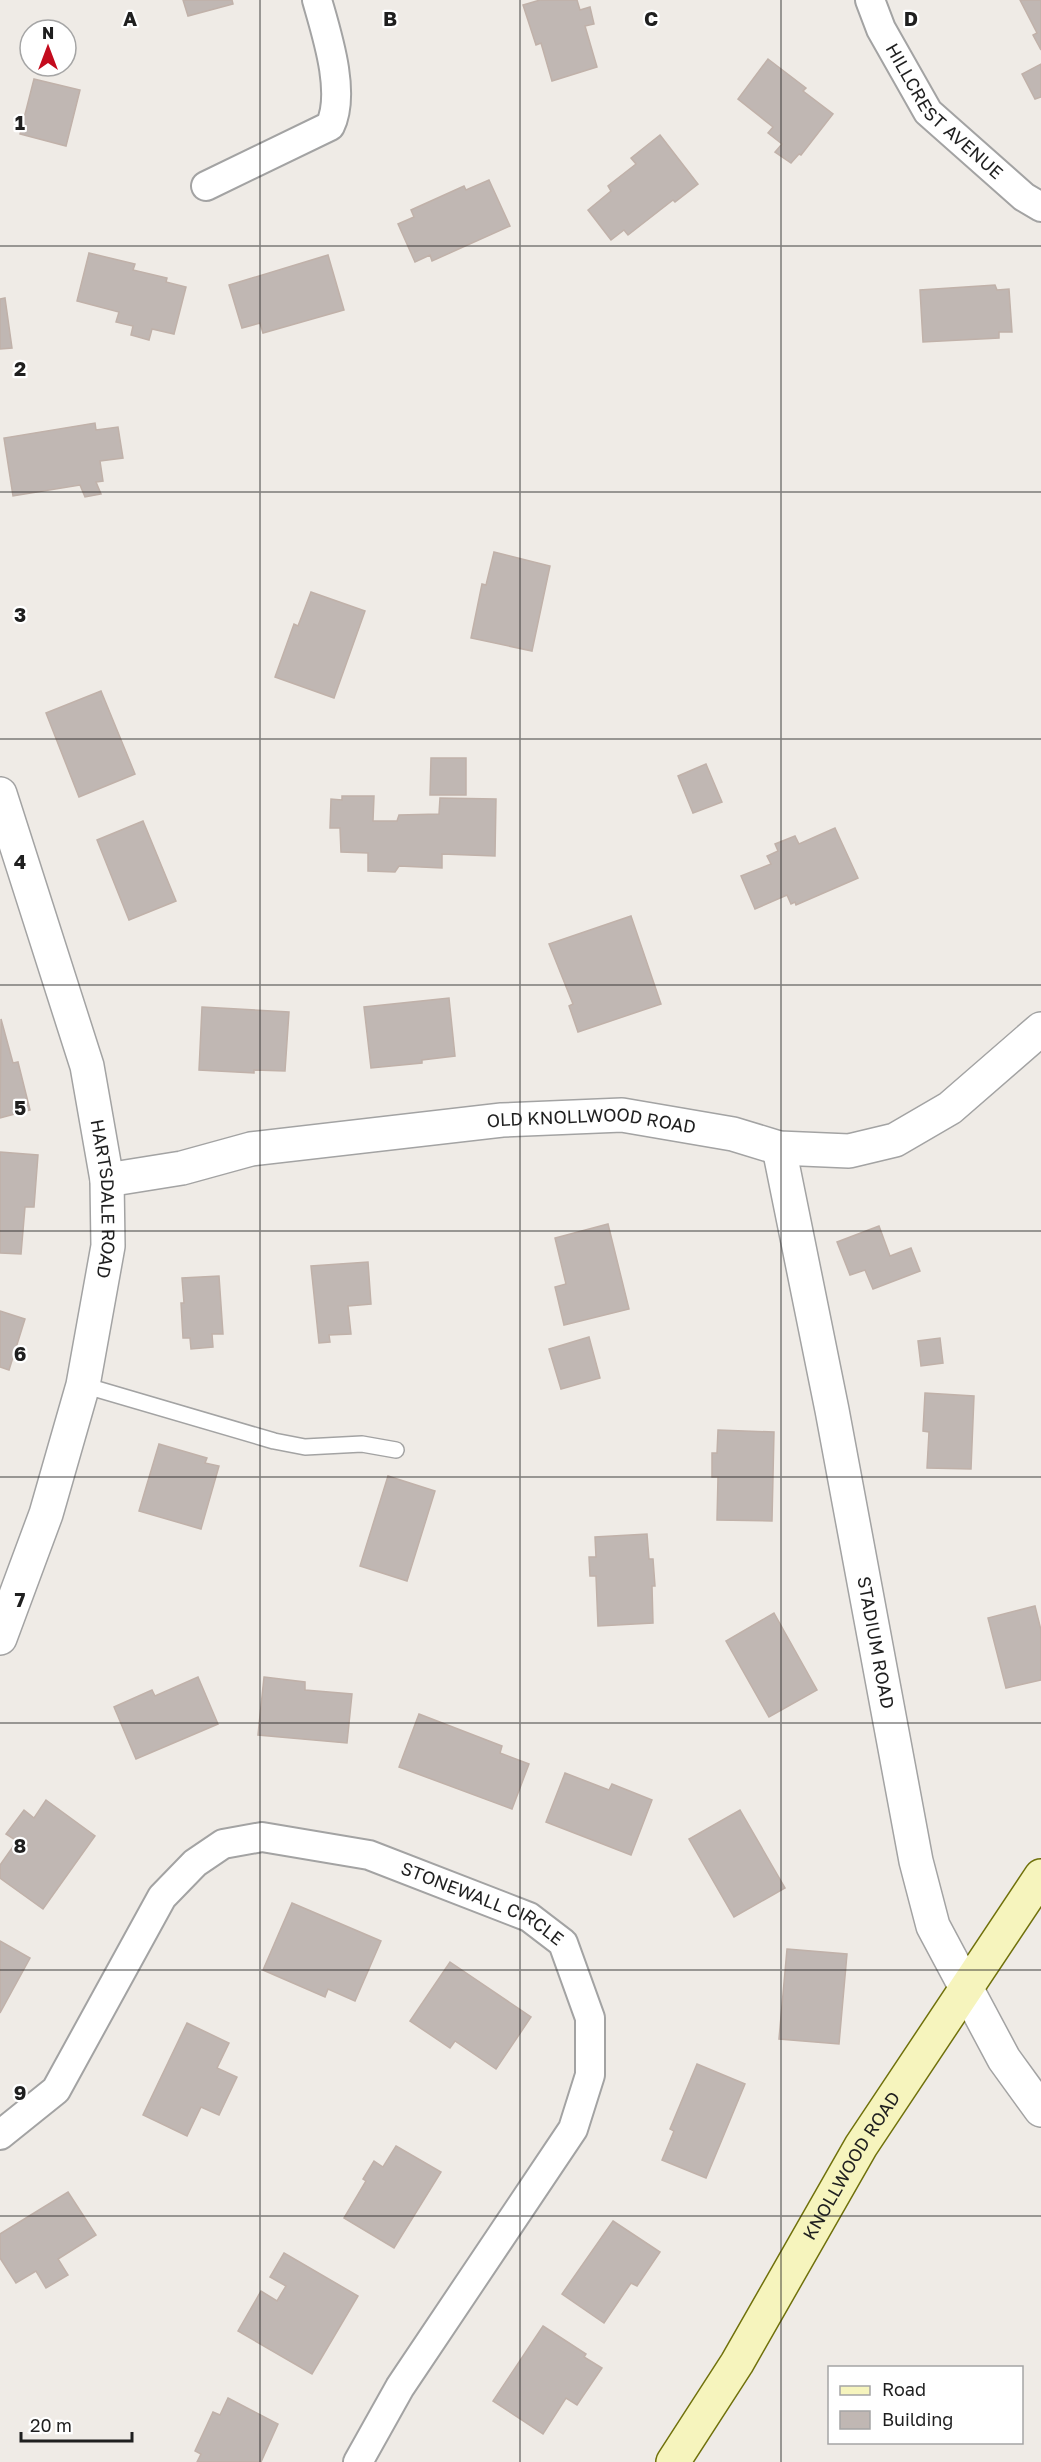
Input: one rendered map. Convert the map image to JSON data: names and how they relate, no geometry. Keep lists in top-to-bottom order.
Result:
{
  "streets": {
    "main road": ["KNOLLWOOD ROAD"],
    "street": [
      "HILLCREST AVENUE",
      "OLD KNOLLWOOD ROAD",
      "HARTSDALE ROAD",
      "STADIUM ROAD",
      "STONEWALL CIRCLE"
    ]
  },
  "crossings": [
    ["OLD KNOLLWOOD ROAD", "HARTSDALE ROAD"],
    ["OLD KNOLLWOOD ROAD", "STADIUM ROAD"],
    ["STADIUM ROAD", "KNOLLWOOD ROAD"]
  ],
  "legend": ["Road", "Building"],
  "scale_bar": "20 m",
  "north": "top",
  "grid": {
    "columns": [
      "A",
      "B",
      "C",
      "D"
    ],
    "rows": [
      "1",
      "2",
      "3",
      "4",
      "5",
      "6",
      "7",
      "8",
      "9"
    ]
  }
}
